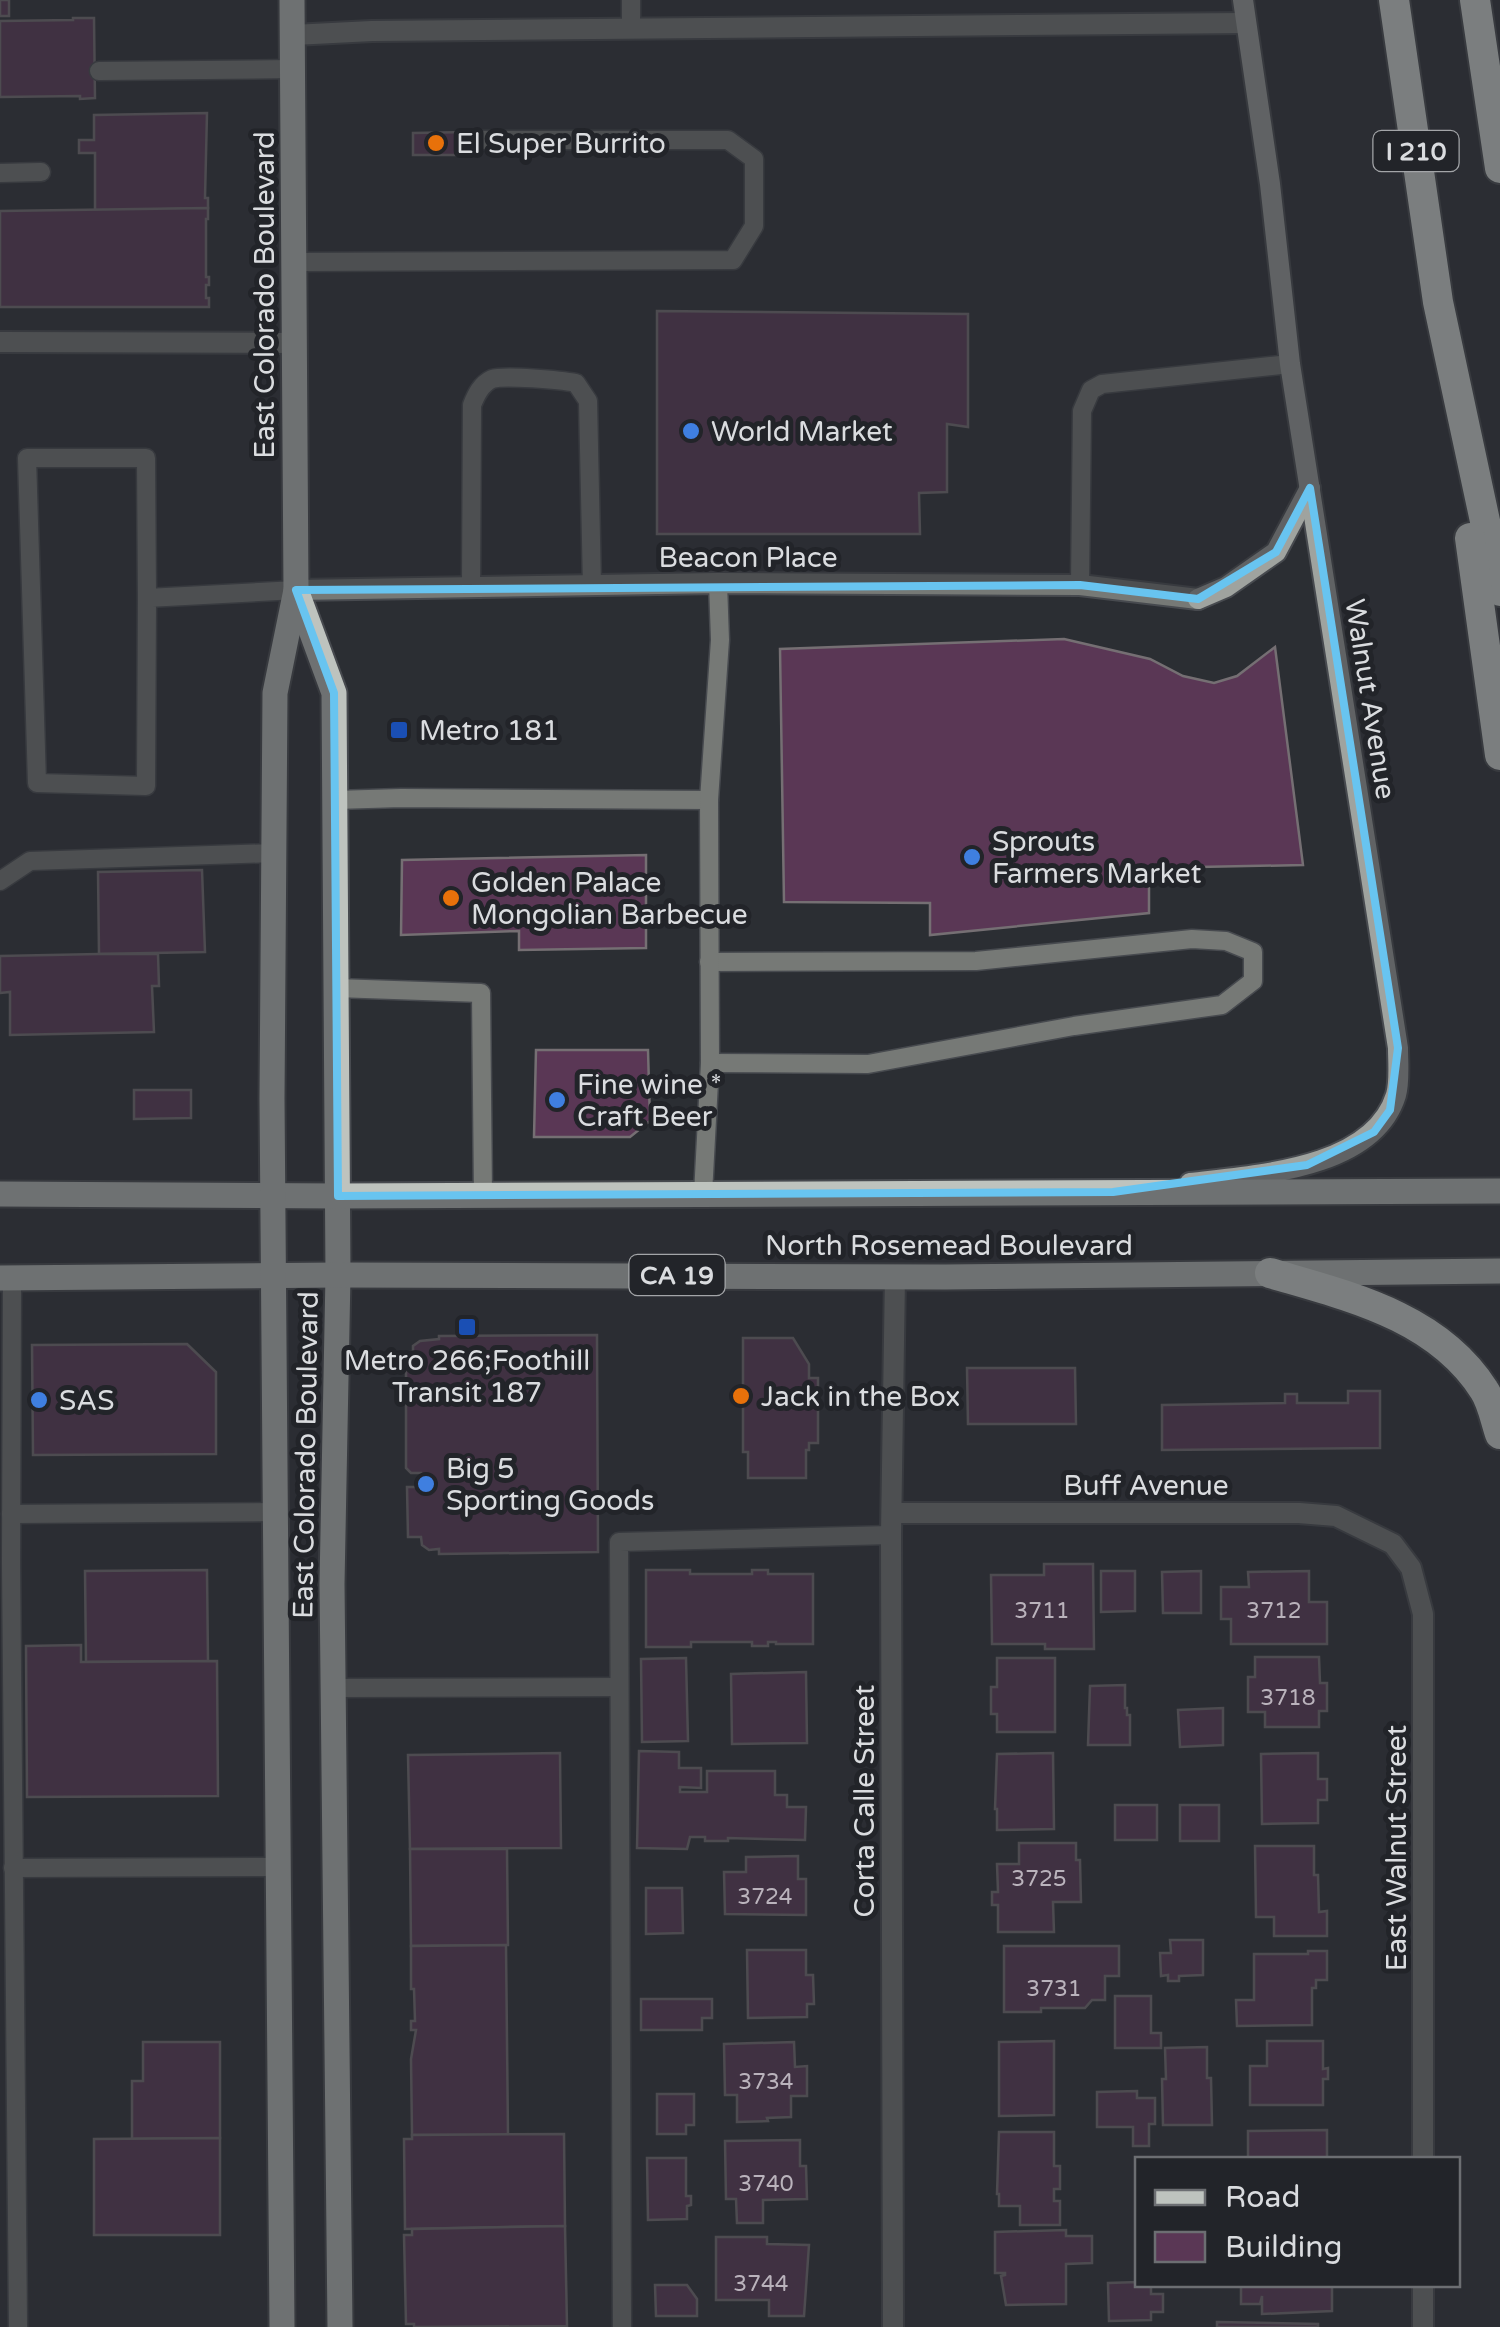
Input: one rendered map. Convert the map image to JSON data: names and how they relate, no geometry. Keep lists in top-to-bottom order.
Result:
{
  "streets": {
    "highway": ["I 210"],
    "main road": [
      "East Colorado Boulevard",
      "Walnut Avenue",
      "North Rosemead Boulevard",
      "CA 19"
    ],
    "street": [
      "Beacon Place",
      "Buff Avenue",
      "Corta Calle Street",
      "East Walnut Street"
    ]
  },
  "crossings": [
    ["East Colorado Boulevard", "Beacon Place"],
    ["East Colorado Boulevard", "North Rosemead Boulevard"],
    ["East Colorado Boulevard", "CA 19"],
    ["Beacon Place", "Walnut Avenue"],
    ["Walnut Avenue", "North Rosemead Boulevard"],
    ["North Rosemead Boulevard", "CA 19"],
    ["North Rosemead Boulevard", "Corta Calle Street"],
    ["Buff Avenue", "Corta Calle Street"],
    ["Buff Avenue", "East Walnut Street"]
  ],
  "places": {
    "other": [
      "El Super Burrito",
      "World Market",
      "Sprouts Farmers Market",
      "Golden Palace Mongolian Barbecue",
      "Fine wine * Craft Beer",
      "Jack in the Box",
      "SAS",
      "Big 5 Sporting Goods"
    ],
    "transit": ["Metro 181", "Metro 266;Foothill Transit 187"]
  },
  "house_numbers": [
    "3711",
    "3712",
    "3718",
    "3725",
    "3724",
    "3731",
    "3734",
    "3740",
    "3744"
  ],
  "legend": ["Road", "Building"]
}
